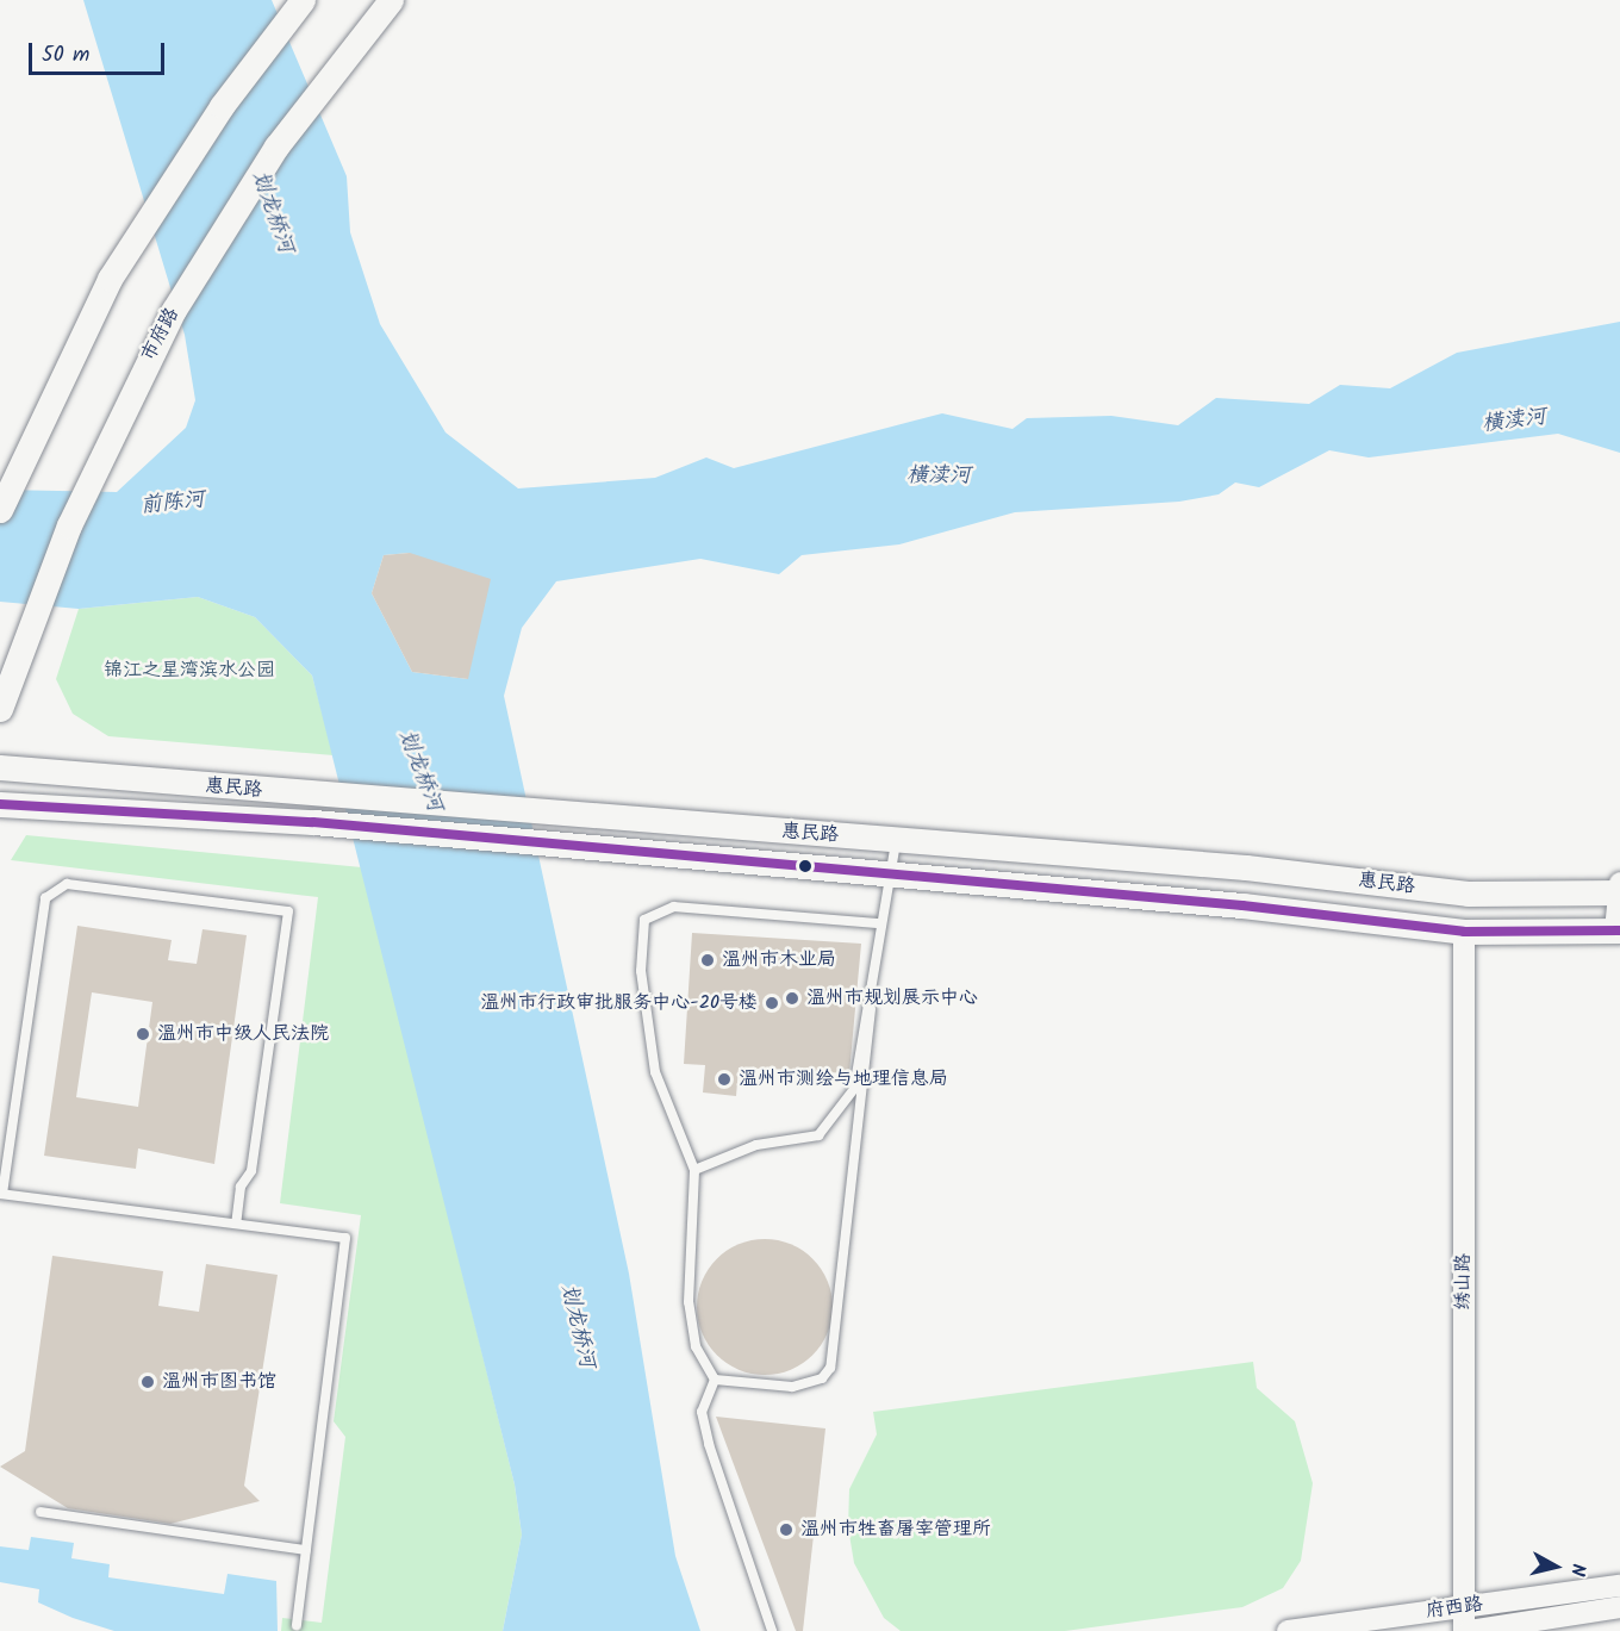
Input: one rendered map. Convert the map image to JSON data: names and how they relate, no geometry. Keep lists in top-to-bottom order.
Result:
{
  "streets": {
    "main road": ["市府路", "惠民路"],
    "street": ["绣山路", "府西路"]
  },
  "crossings": [
    ["惠民路", "绣山路"],
    ["绣山路", "府西路"]
  ],
  "water": ["划龙桥河", "横渎河", "前陈河"],
  "parks": ["锦江之星湾滨水公园"],
  "places": [
    "温州市木业局",
    "温州市规划展示中心",
    "温州市行政审批服务中心-20号楼",
    "温州市中级人民法院",
    "温州市测绘与地理信息局",
    "温州市图书馆",
    "温州市牲畜屠宰管理所"
  ],
  "scale_bar": "50 m",
  "north": "right"
}
